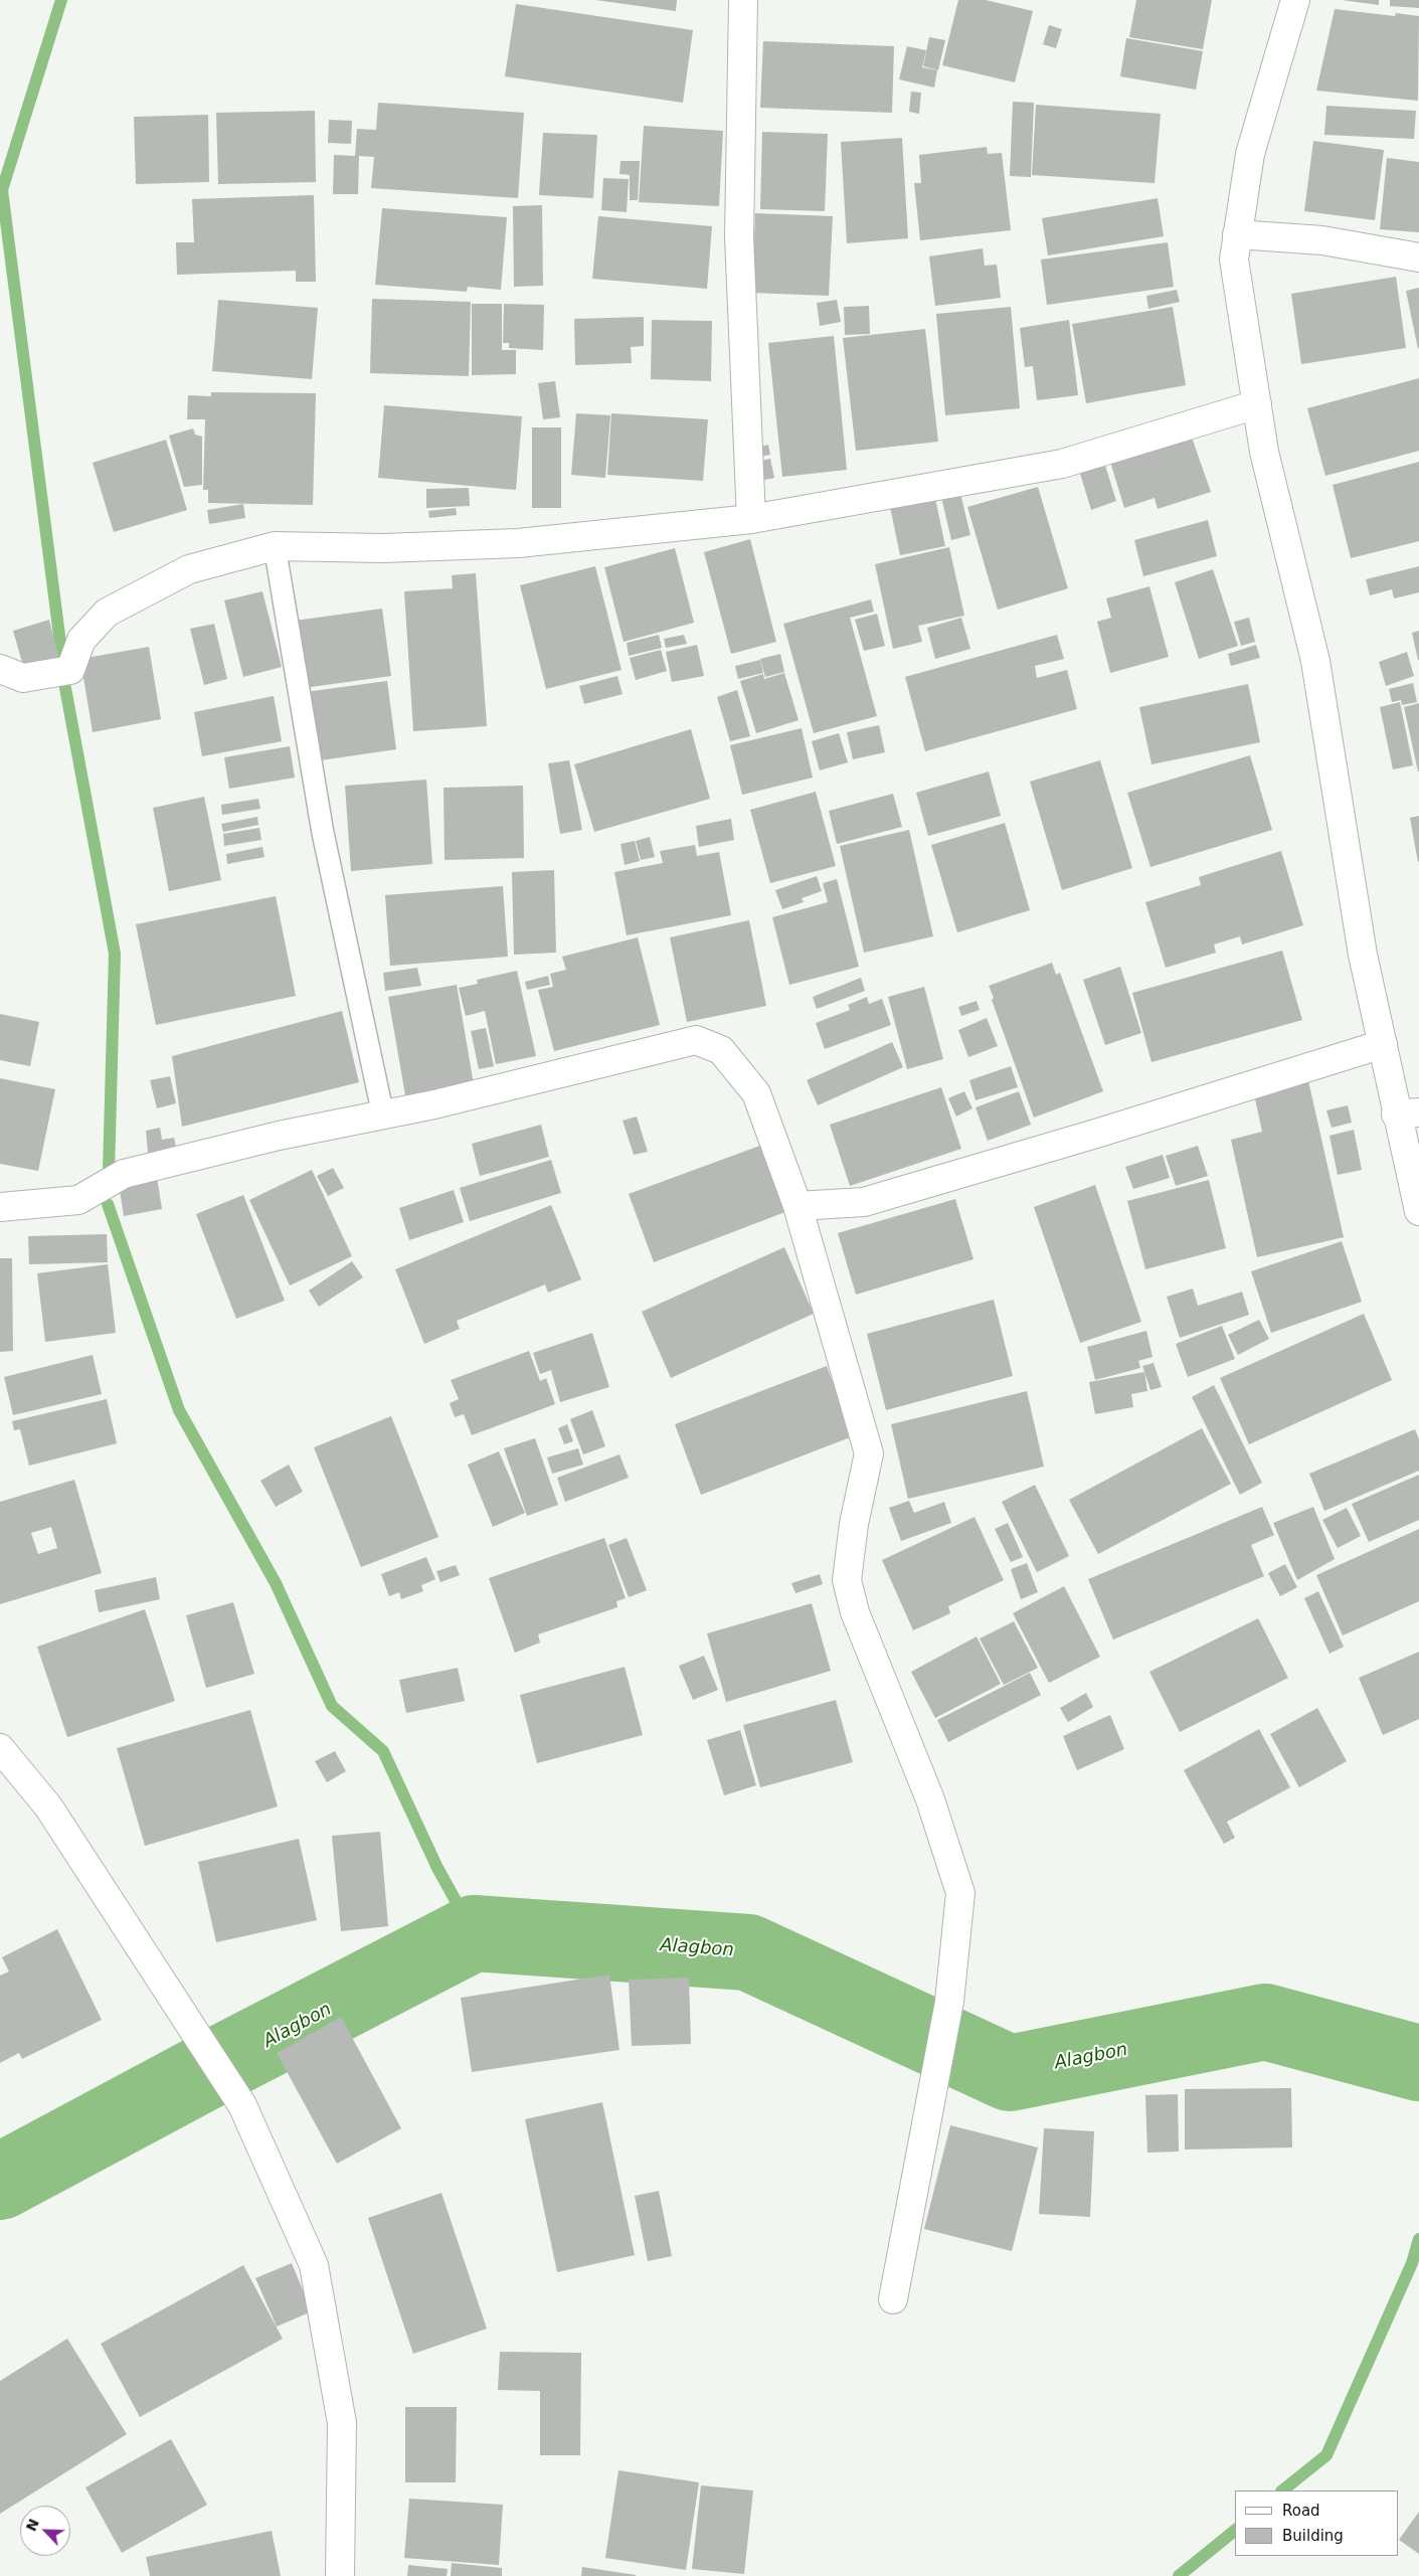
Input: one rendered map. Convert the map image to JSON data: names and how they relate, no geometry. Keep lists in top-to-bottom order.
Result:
{
  "water": ["Alagbon"],
  "legend": ["Road", "Building"],
  "north": "top left"
}
